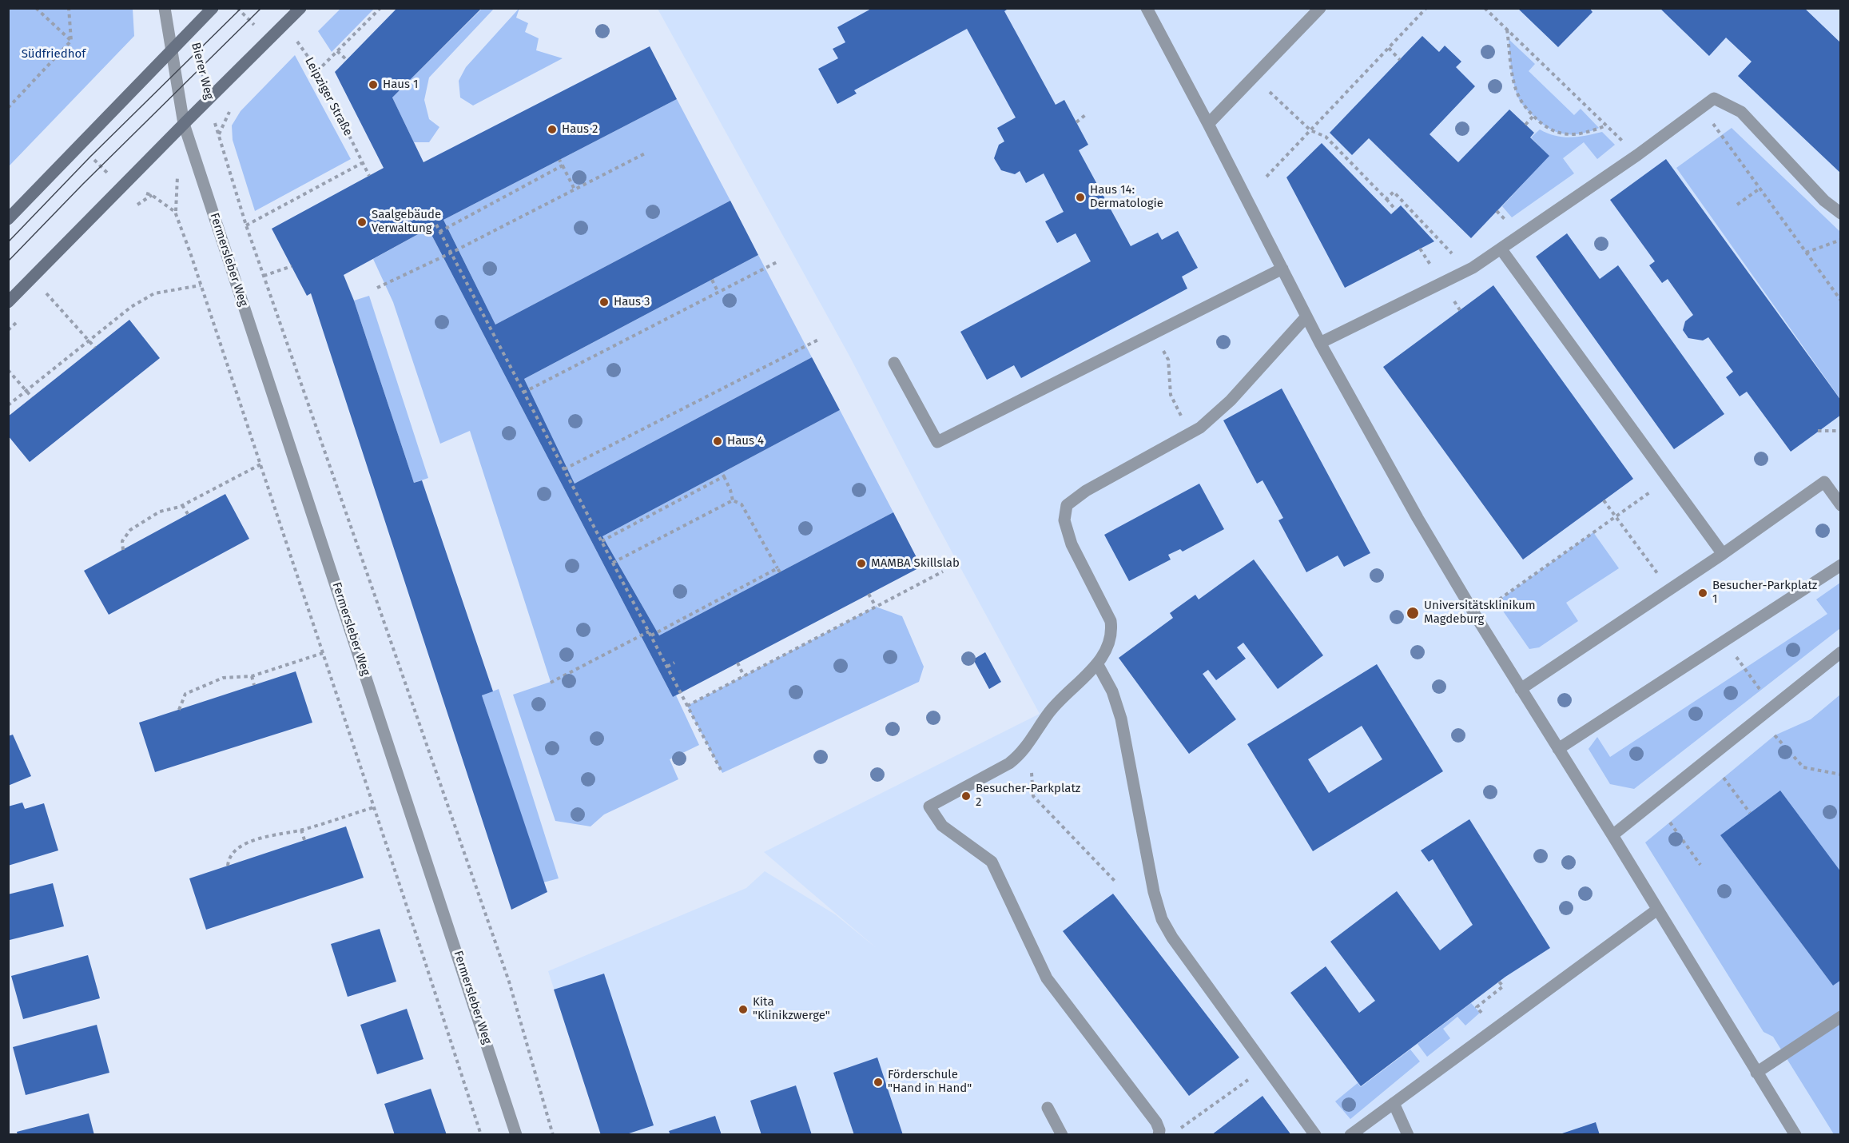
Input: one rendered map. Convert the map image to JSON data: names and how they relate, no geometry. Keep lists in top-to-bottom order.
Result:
{
  "streets": {
    "street": ["Fermersleber Weg"],
    "path": ["Bierer Weg", "Leipziger Straße"]
  },
  "parks": ["Südfriedhof"],
  "places": [
    "Haus 1",
    "Haus 2",
    "Haus 14: Dermatologie",
    "Saalgebäude Verwaltung",
    "Haus 3",
    "Haus 4",
    "MAMBA Skillslab",
    "Besucher-Parkplatz 1",
    "Universitätsklinikum Magdeburg",
    "Besucher-Parkplatz 2",
    "Kita \"Klinikzwerge\"",
    "Förderschule \"Hand in Hand\""
  ]
}
